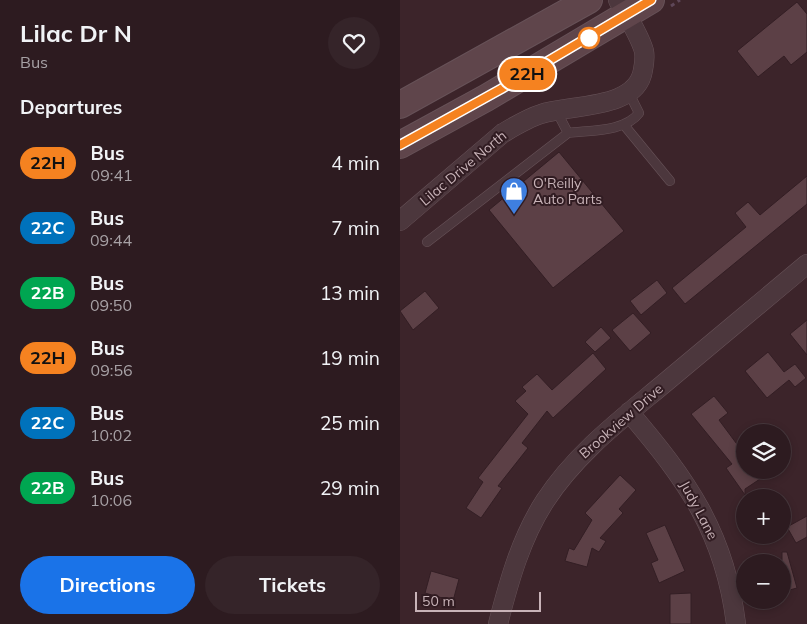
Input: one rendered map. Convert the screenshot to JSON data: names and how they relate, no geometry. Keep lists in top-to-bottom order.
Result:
{
  "streets": {
    "street": ["Lilac Drive North", "Brookview Drive", "Judy Lane"]
  },
  "crossings": [
    ["Brookview Drive", "Judy Lane"]
  ],
  "places": {
    "shop": ["O'Reilly Auto Parts"]
  },
  "lines": ["bus line 22H"],
  "scale_bar": "50 m",
  "page": {
    "heading": [
      ["Lilac Dr N", "Bus"],
      "Departures"
    ],
    "on_map": "22H",
    "list": [
      {
        "mark": "22H",
        "name": "Bus",
        "note": "09:41",
        "value": "4 min"
      },
      {
        "mark": "22C",
        "name": "Bus",
        "note": "09:44",
        "value": "7 min"
      },
      {
        "mark": "22B",
        "name": "Bus",
        "note": "09:50",
        "value": "13 min"
      },
      {
        "mark": "22H",
        "name": "Bus",
        "note": "09:56",
        "value": "19 min"
      },
      {
        "mark": "22C",
        "name": "Bus",
        "note": "10:02",
        "value": "25 min"
      },
      {
        "mark": "22B",
        "name": "Bus",
        "note": "10:06",
        "value": "29 min"
      }
    ],
    "map_buttons": ["+", "−"],
    "buttons": ["Directions", "Tickets"],
    "scale": "50 m"
  }
}
